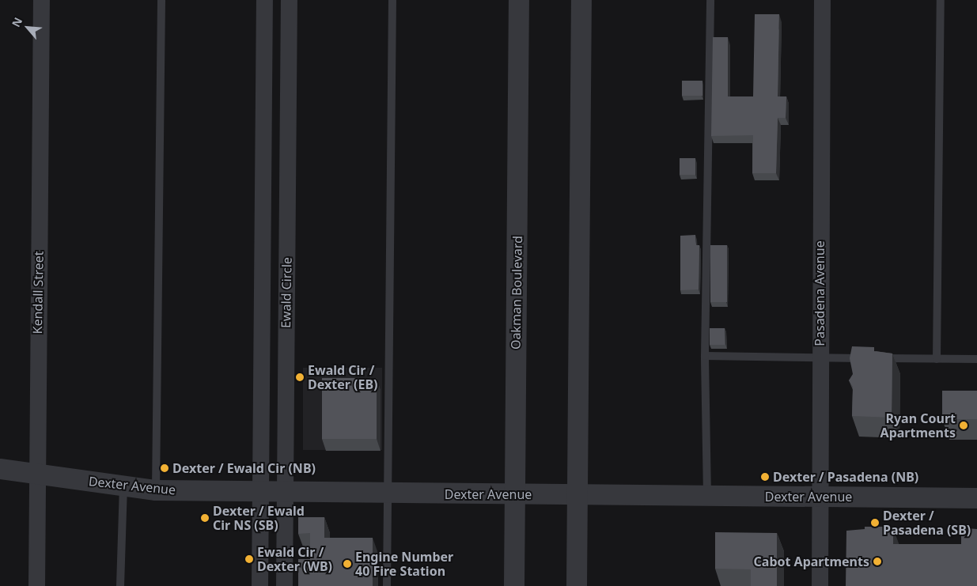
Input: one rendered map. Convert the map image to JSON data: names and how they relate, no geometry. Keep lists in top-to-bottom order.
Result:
{
  "streets": {
    "street": [
      "Kendall Street",
      "Ewald Circle",
      "Oakman Boulevard",
      "Pasadena Avenue",
      "Dexter Avenue"
    ]
  },
  "crossings": [
    ["Kendall Street", "Dexter Avenue"],
    ["Ewald Circle", "Dexter Avenue"],
    ["Oakman Boulevard", "Dexter Avenue"],
    ["Pasadena Avenue", "Dexter Avenue"]
  ],
  "places": [
    "Ewald Cir / Dexter (EB)",
    "Ryan Court Apartments",
    "Dexter / Ewald Cir (NB)",
    "Dexter / Pasadena (NB)",
    "Dexter / Ewald Cir NS (SB)",
    "Dexter / Pasadena (SB)",
    "Ewald Cir / Dexter (WB)",
    "Cabot Apartments",
    "Engine Number 40 Fire Station"
  ],
  "north": "top left"
}
